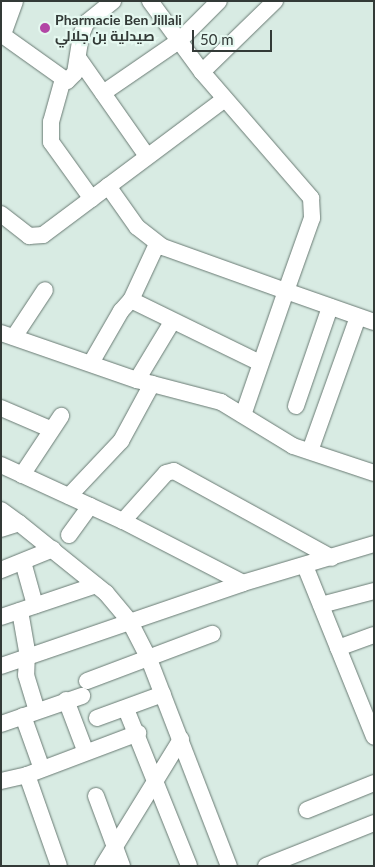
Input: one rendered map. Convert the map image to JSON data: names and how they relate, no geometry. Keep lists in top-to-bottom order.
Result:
{
  "places": ["Pharmacie Ben Jillali صيدلية بن جلالي"],
  "scale_bar": "50 m"
}
